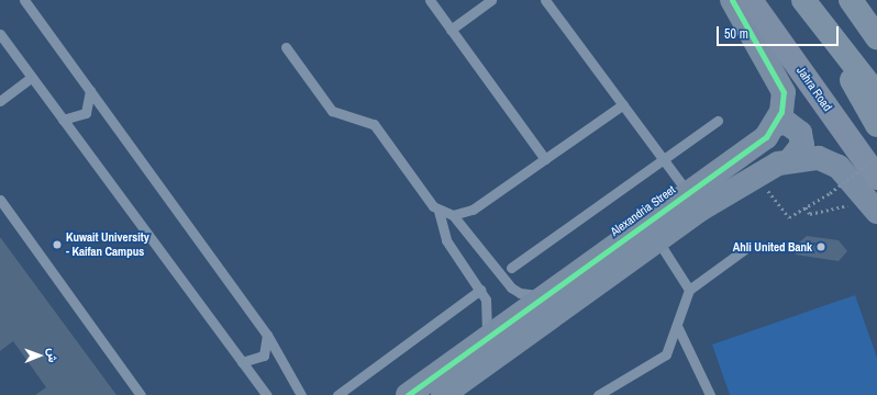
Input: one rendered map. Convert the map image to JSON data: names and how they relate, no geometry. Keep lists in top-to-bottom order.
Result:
{
  "streets": {
    "main road": ["Jahra Road"],
    "street": ["Alexandria Street"]
  },
  "places": ["Kuwait University - Kaifan Campus", "Ahli United Bank"],
  "scale_bar": "50 m",
  "north": "right"
}
